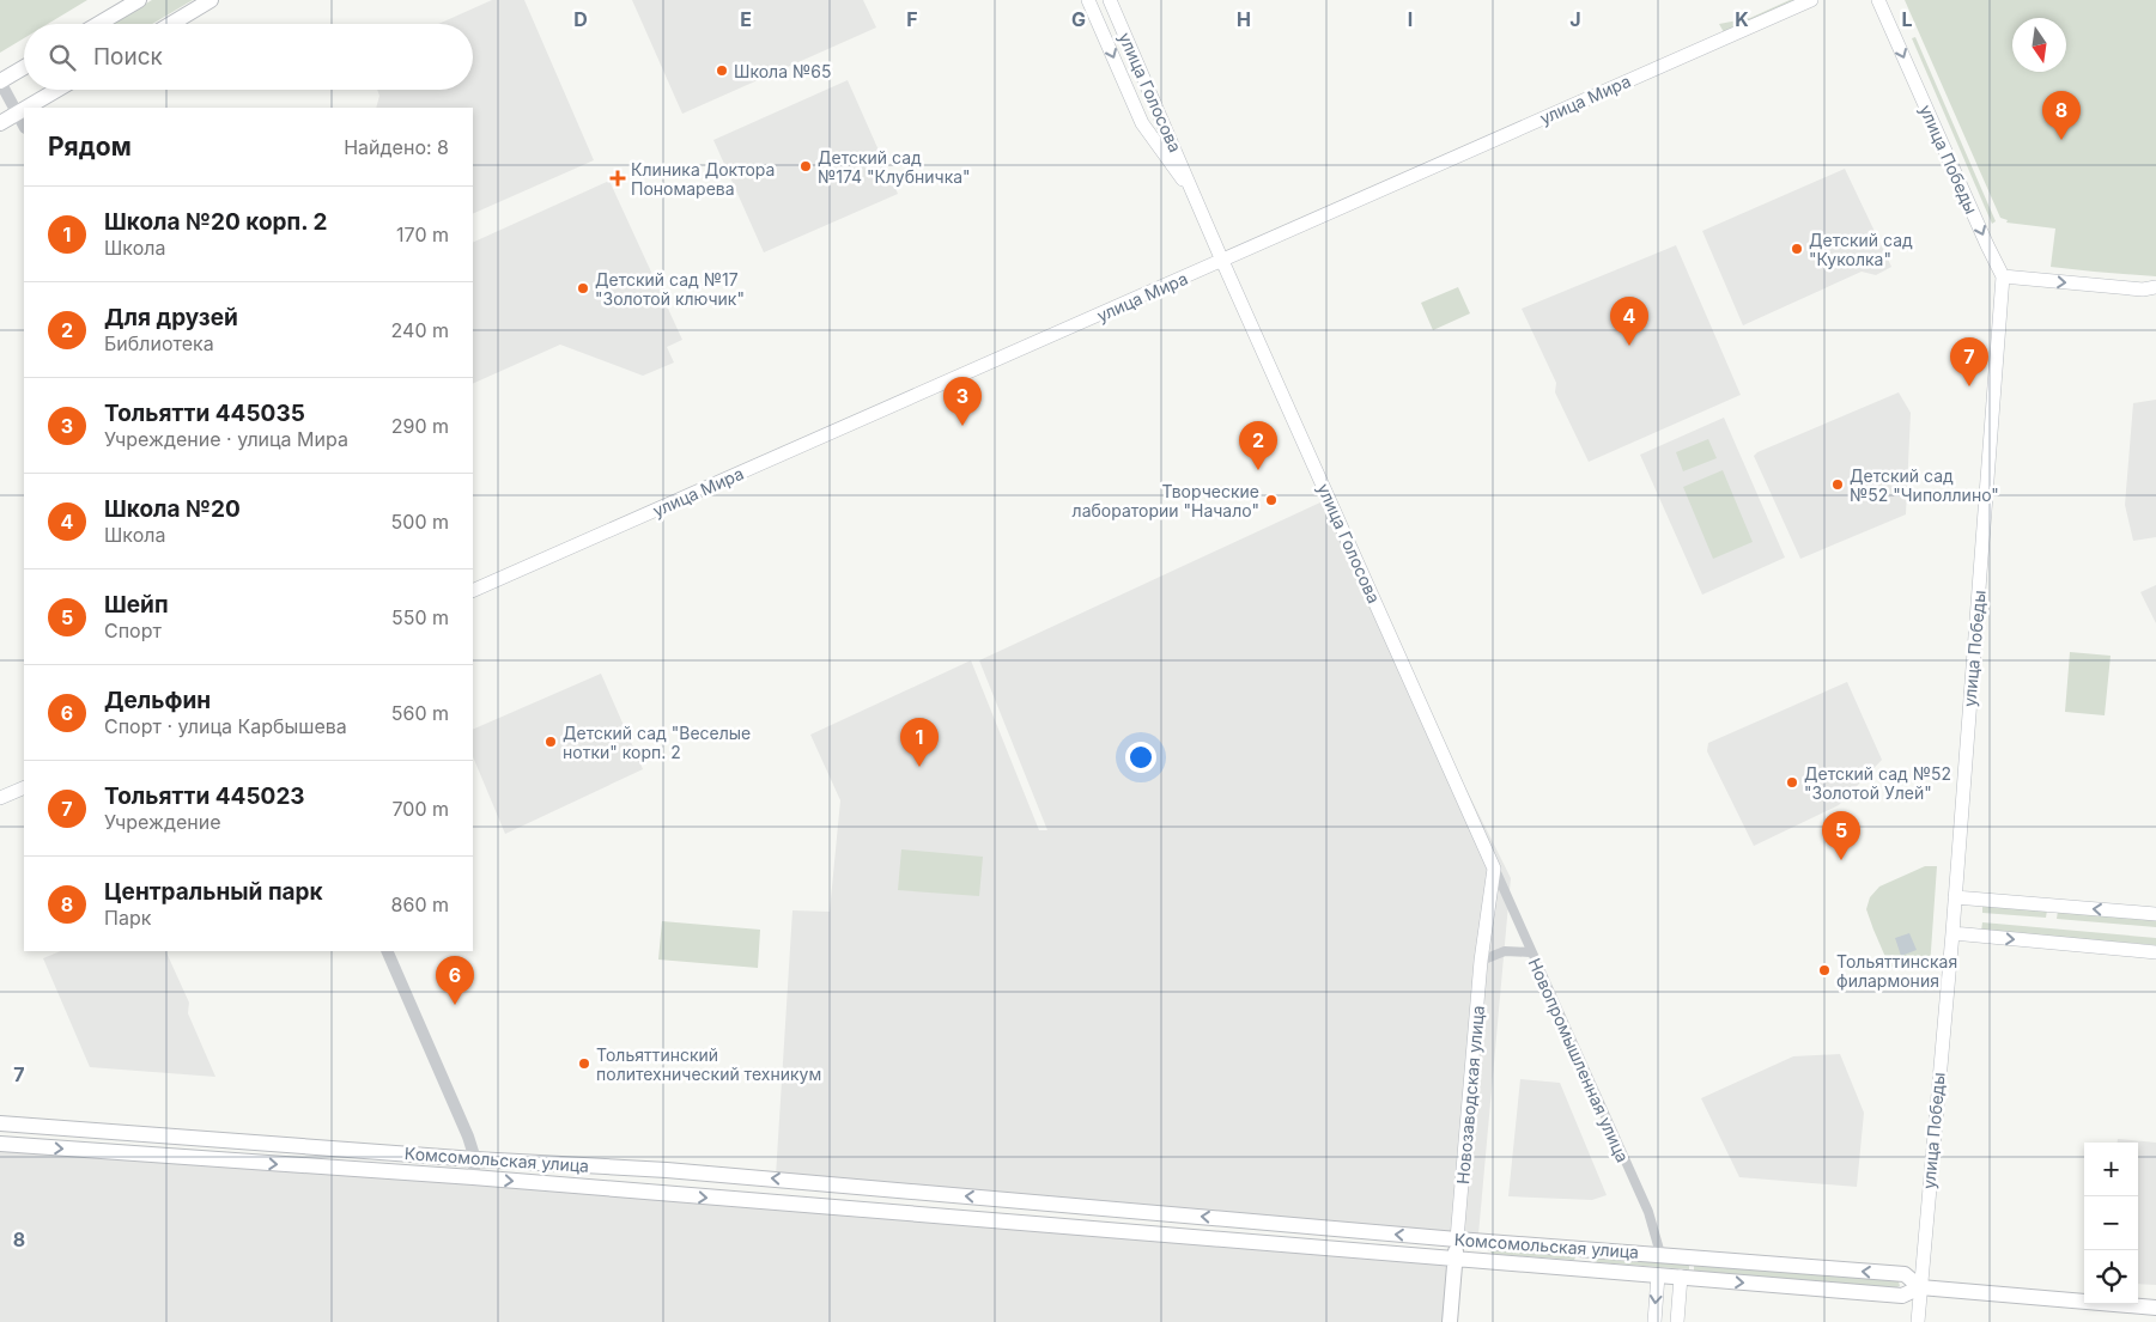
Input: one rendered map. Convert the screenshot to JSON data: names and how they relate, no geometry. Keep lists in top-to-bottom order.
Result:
{
  "streets": {
    "main road": [
      "улица Голосова",
      "улица Мира",
      "улица Победы",
      "Новозаводская улица",
      "Комсомольская улица"
    ],
    "street": ["Новопромышленная улица"]
  },
  "crossings": [
    ["улица Голосова", "улица Мира"],
    ["улица Голосова", "Новопромышленная улица"],
    ["улица Голосова", "Новозаводская улица"],
    ["улица Победы", "Комсомольская улица"],
    ["Новопромышленная улица", "Новозаводская улица"],
    ["Новопромышленная улица", "Комсомольская улица"],
    ["Новозаводская улица", "Комсомольская улица"]
  ],
  "places": {
    "other": [
      "Школа №65",
      "Детский сад №174 \"Клубничка\"",
      "Детский сад \"Куколка\"",
      "Детский сад №17 \"Золотой ключик\"",
      "Детский сад №52 \"Чиполлино\"",
      "Творческие лаборатории \"Начало\"",
      "Детский сад \"Веселые нотки\" корп. 2",
      "Детский сад №52 \"Золотой Улей\"",
      "Тольяттинская филармония",
      "Тольяттинский политехнический техникум"
    ],
    "health": ["Клиника Доктора Пономарева"]
  },
  "north": "bottom",
  "page": {
    "search": "Поиск",
    "pins": [
      "8",
      "4",
      "7",
      "3",
      "2",
      "1",
      "5",
      "6"
    ],
    "heading": ["Рядом", "Найдено: 8"],
    "list": [
      {
        "mark": "1",
        "name": "Школа №20 корп. 2",
        "note": "Школа",
        "value": "170 m"
      },
      {
        "mark": "2",
        "name": "Для друзей",
        "note": "Библиотека",
        "value": "240 m"
      },
      {
        "mark": "3",
        "name": "Тольятти 445035",
        "note": "Учреждение · улица Мира",
        "value": "290 m"
      },
      {
        "mark": "4",
        "name": "Школа №20",
        "note": "Школа",
        "value": "500 m"
      },
      {
        "mark": "5",
        "name": "Шейп",
        "note": "Спорт",
        "value": "550 m"
      },
      {
        "mark": "6",
        "name": "Дельфин",
        "note": "Спорт · улица Карбышева",
        "value": "560 m"
      },
      {
        "mark": "7",
        "name": "Тольятти 445023",
        "note": "Учреждение",
        "value": "700 m"
      },
      {
        "mark": "8",
        "name": "Центральный парк",
        "note": "Парк",
        "value": "860 m"
      }
    ],
    "map_buttons": ["+", "−"]
  },
  "grid": {
    "columns": [
      "D",
      "E",
      "F",
      "G",
      "H",
      "I",
      "J",
      "K",
      "L"
    ],
    "rows": ["7", "8"]
  }
}
